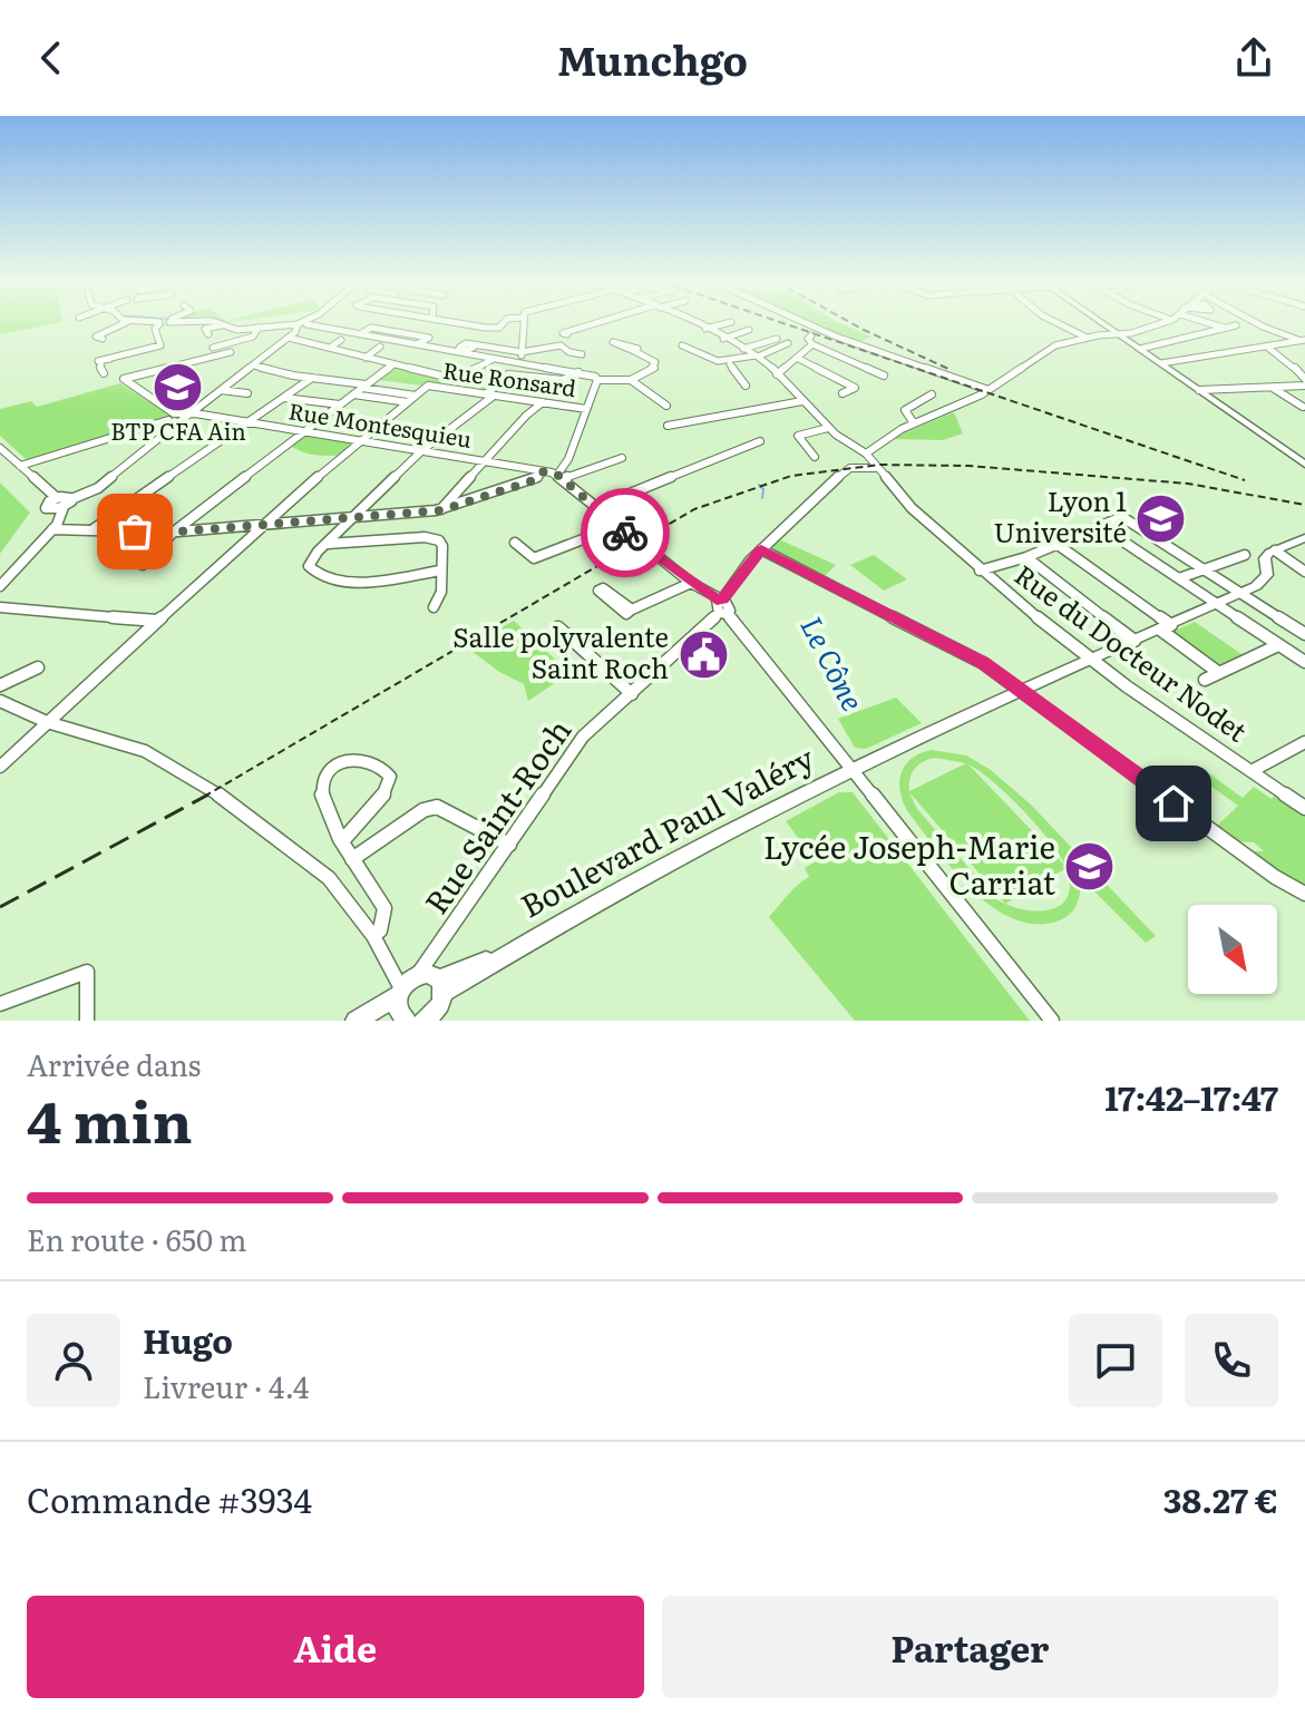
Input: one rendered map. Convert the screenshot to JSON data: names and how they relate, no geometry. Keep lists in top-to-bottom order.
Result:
{
  "streets": {
    "main road": ["Boulevard Paul Valéry"],
    "street": [
      "Rue Ronsard",
      "Rue Montesquieu",
      "Rue du Docteur Nodet",
      "Rue Saint-Roch"
    ]
  },
  "crossings": [
    ["Rue du Docteur Nodet", "Rue Saint-Roch"],
    ["Rue du Docteur Nodet", "Boulevard Paul Valéry"],
    ["Rue Saint-Roch", "Boulevard Paul Valéry"]
  ],
  "water": ["Le Cône"],
  "places": {
    "school or university": ["BTP CFA Ain", "Lyon 1 Université", "Lycée Joseph-Marie Carriat"],
    "public building": ["Salle polyvalente Saint Roch"]
  },
  "north": "bottom right",
  "page": {
    "header": "Munchgo",
    "heading": ["4 min", "Arrivée dans", "17:42–17:47"],
    "panel": [
      "Hugo",
      "Livreur · 4.4",
      "Commande #3934",
      "38.27 €"
    ],
    "bar": "En route · 650 m",
    "buttons": ["Aide", "Partager"]
  }
}
